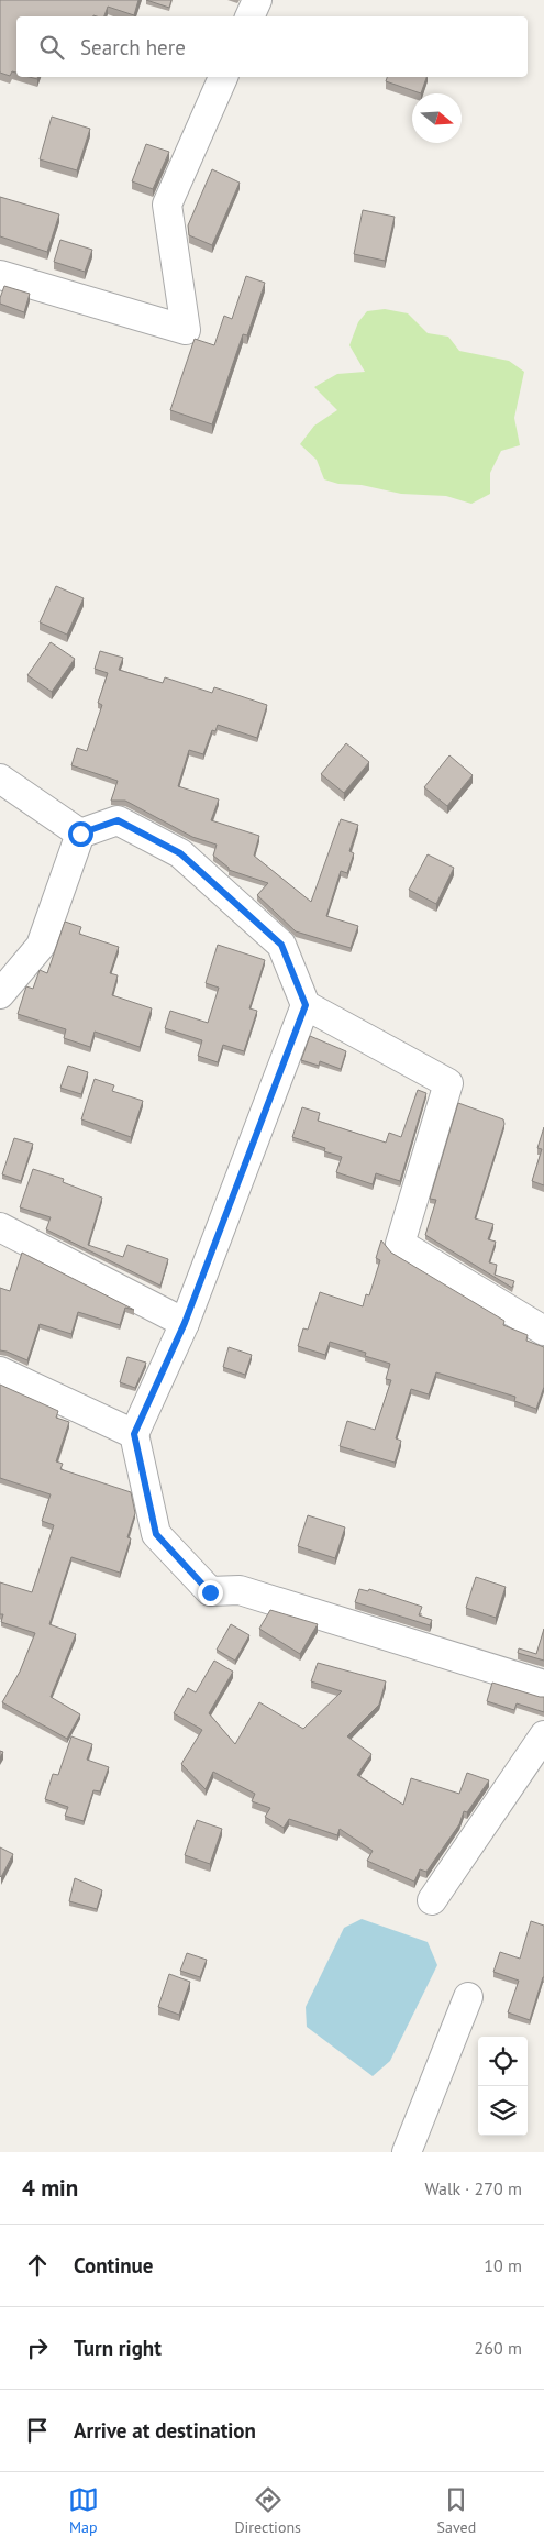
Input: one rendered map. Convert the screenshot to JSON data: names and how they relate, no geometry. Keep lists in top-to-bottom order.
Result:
{
  "north": "right",
  "page": {
    "search": "Search here",
    "heading": ["4 min", "Walk · 270 m"],
    "list": [
      ["Continue", "10 m"],
      ["Turn right", "260 m"],
      "Arrive at destination"
    ],
    "nav": ["Map", "Directions", "Saved"]
  }
}
